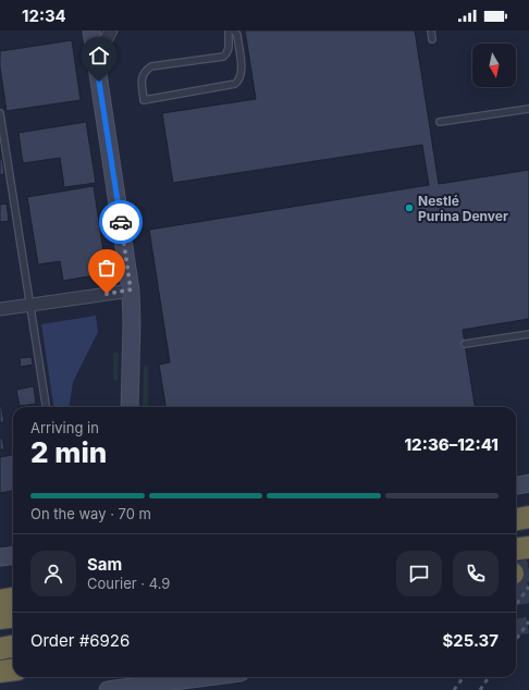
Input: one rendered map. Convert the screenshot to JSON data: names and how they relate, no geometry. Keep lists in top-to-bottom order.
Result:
{
  "places": ["Nestlé Purina Denver"],
  "north": "bottom",
  "page": {
    "status": "12:34",
    "heading": ["2 min", "Arriving in", "12:36–12:41"],
    "panel": [
      "Sam",
      "Courier · 4.9",
      "Order #6926",
      "$25.37"
    ],
    "bar": "On the way · 70 m"
  }
}
